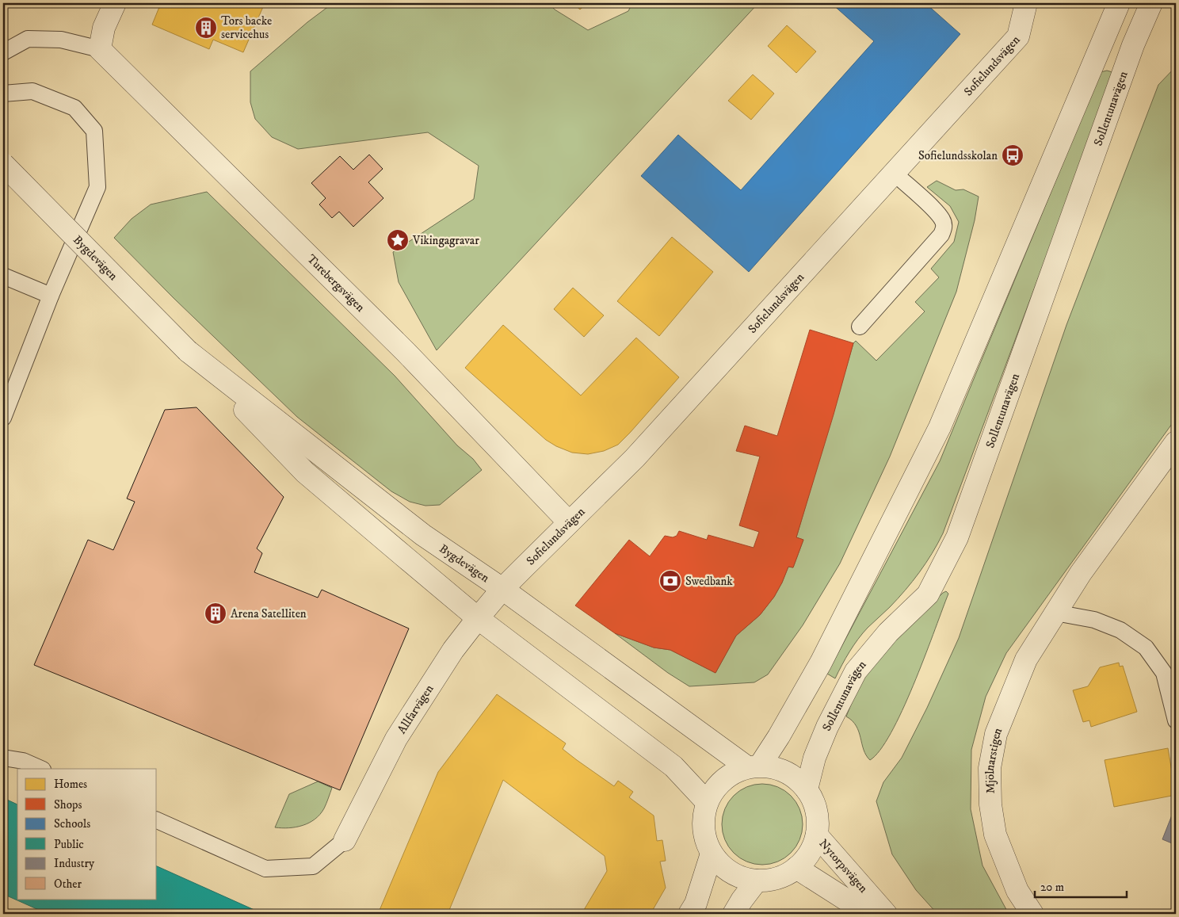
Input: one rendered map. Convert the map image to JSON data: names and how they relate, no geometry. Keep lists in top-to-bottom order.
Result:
{
  "streets": {
    "street": [
      "Sofielundsvägen",
      "Sollentunavägen",
      "Bygdevägen",
      "Turebergsvägen",
      "Allfarvägen",
      "Mjölnarstigen",
      "Nytorpsvägen"
    ]
  },
  "crossings": [
    ["Sofielundsvägen", "Bygdevägen"],
    ["Sofielundsvägen", "Turebergsvägen"],
    ["Sofielundsvägen", "Allfarvägen"],
    ["Sollentunavägen", "Bygdevägen"],
    ["Sollentunavägen", "Nytorpsvägen"],
    ["Bygdevägen", "Allfarvägen"],
    ["Bygdevägen", "Nytorpsvägen"]
  ],
  "places": {
    "building": ["Tors backe servicehus", "Arena Satelliten"],
    "bus stop": ["Sofielundsskolan"],
    "place": ["Vikingagravar"],
    "bank": ["Swedbank"]
  },
  "legend": [
    "Homes",
    "Shops",
    "Schools",
    "Public",
    "Industry",
    "Other"
  ],
  "scale_bar": "20 m"
}
